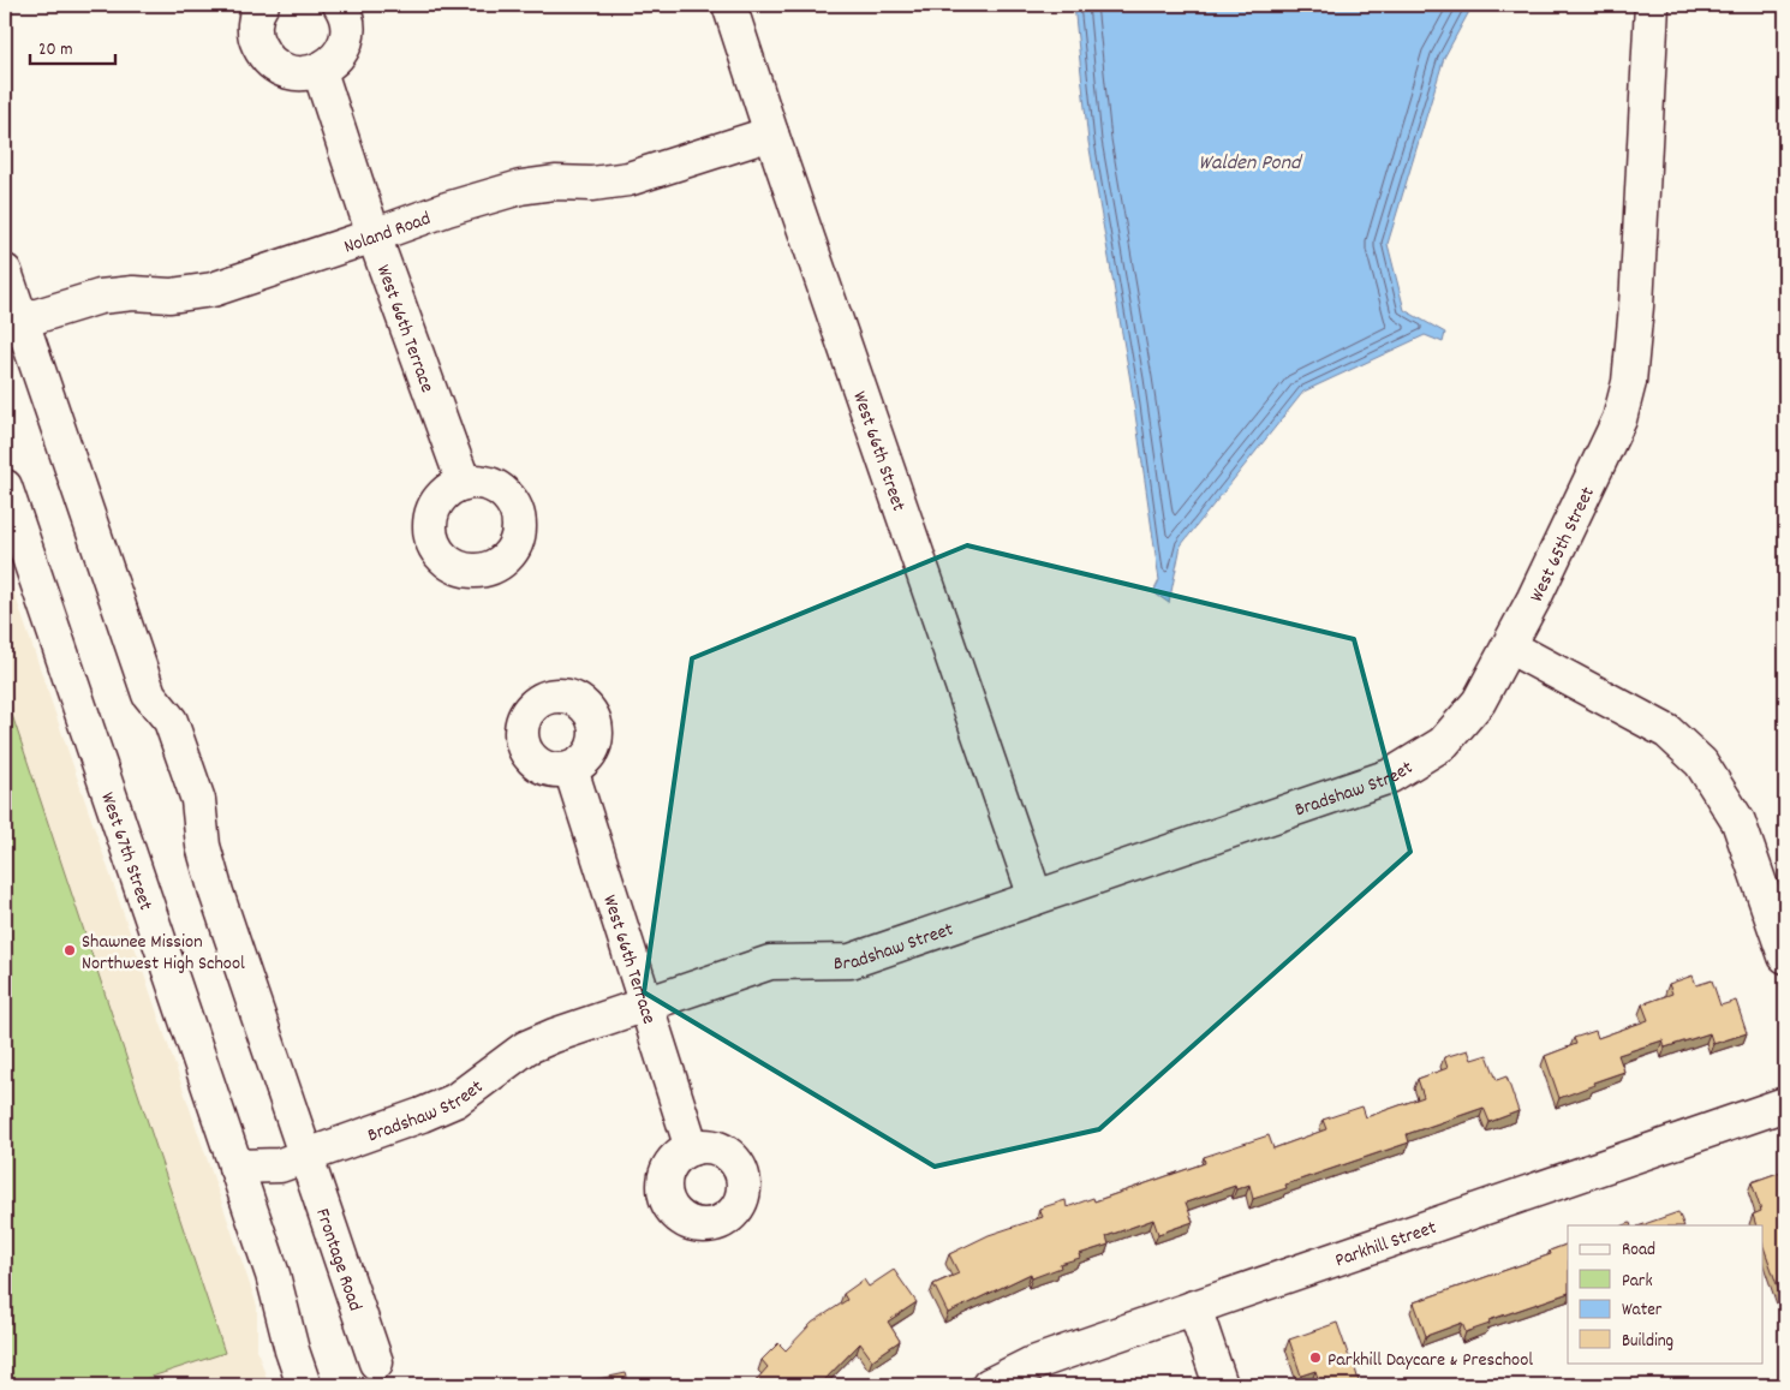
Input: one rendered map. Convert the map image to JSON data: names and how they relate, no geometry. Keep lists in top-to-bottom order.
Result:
{
  "streets": {
    "street": [
      "Noland Road",
      "West 66th Terrace",
      "West 66th Street",
      "West 65th Street",
      "Bradshaw Street",
      "West 67th Street",
      "Parkhill Street",
      "Frontage Road"
    ]
  },
  "crossings": [
    ["Noland Road", "West 66th Terrace"],
    ["Noland Road", "West 66th Street"],
    ["West 66th Terrace", "Bradshaw Street"],
    ["West 66th Street", "Bradshaw Street"],
    ["West 65th Street", "Bradshaw Street"],
    ["Bradshaw Street", "West 67th Street"],
    ["Bradshaw Street", "Frontage Road"]
  ],
  "water": ["Walden Pond"],
  "places": ["Shawnee Mission Northwest High School", "Parkhill Daycare & Preschool"],
  "legend": [
    "Road",
    "Park",
    "Water",
    "Building"
  ],
  "scale_bar": "20 m"
}
